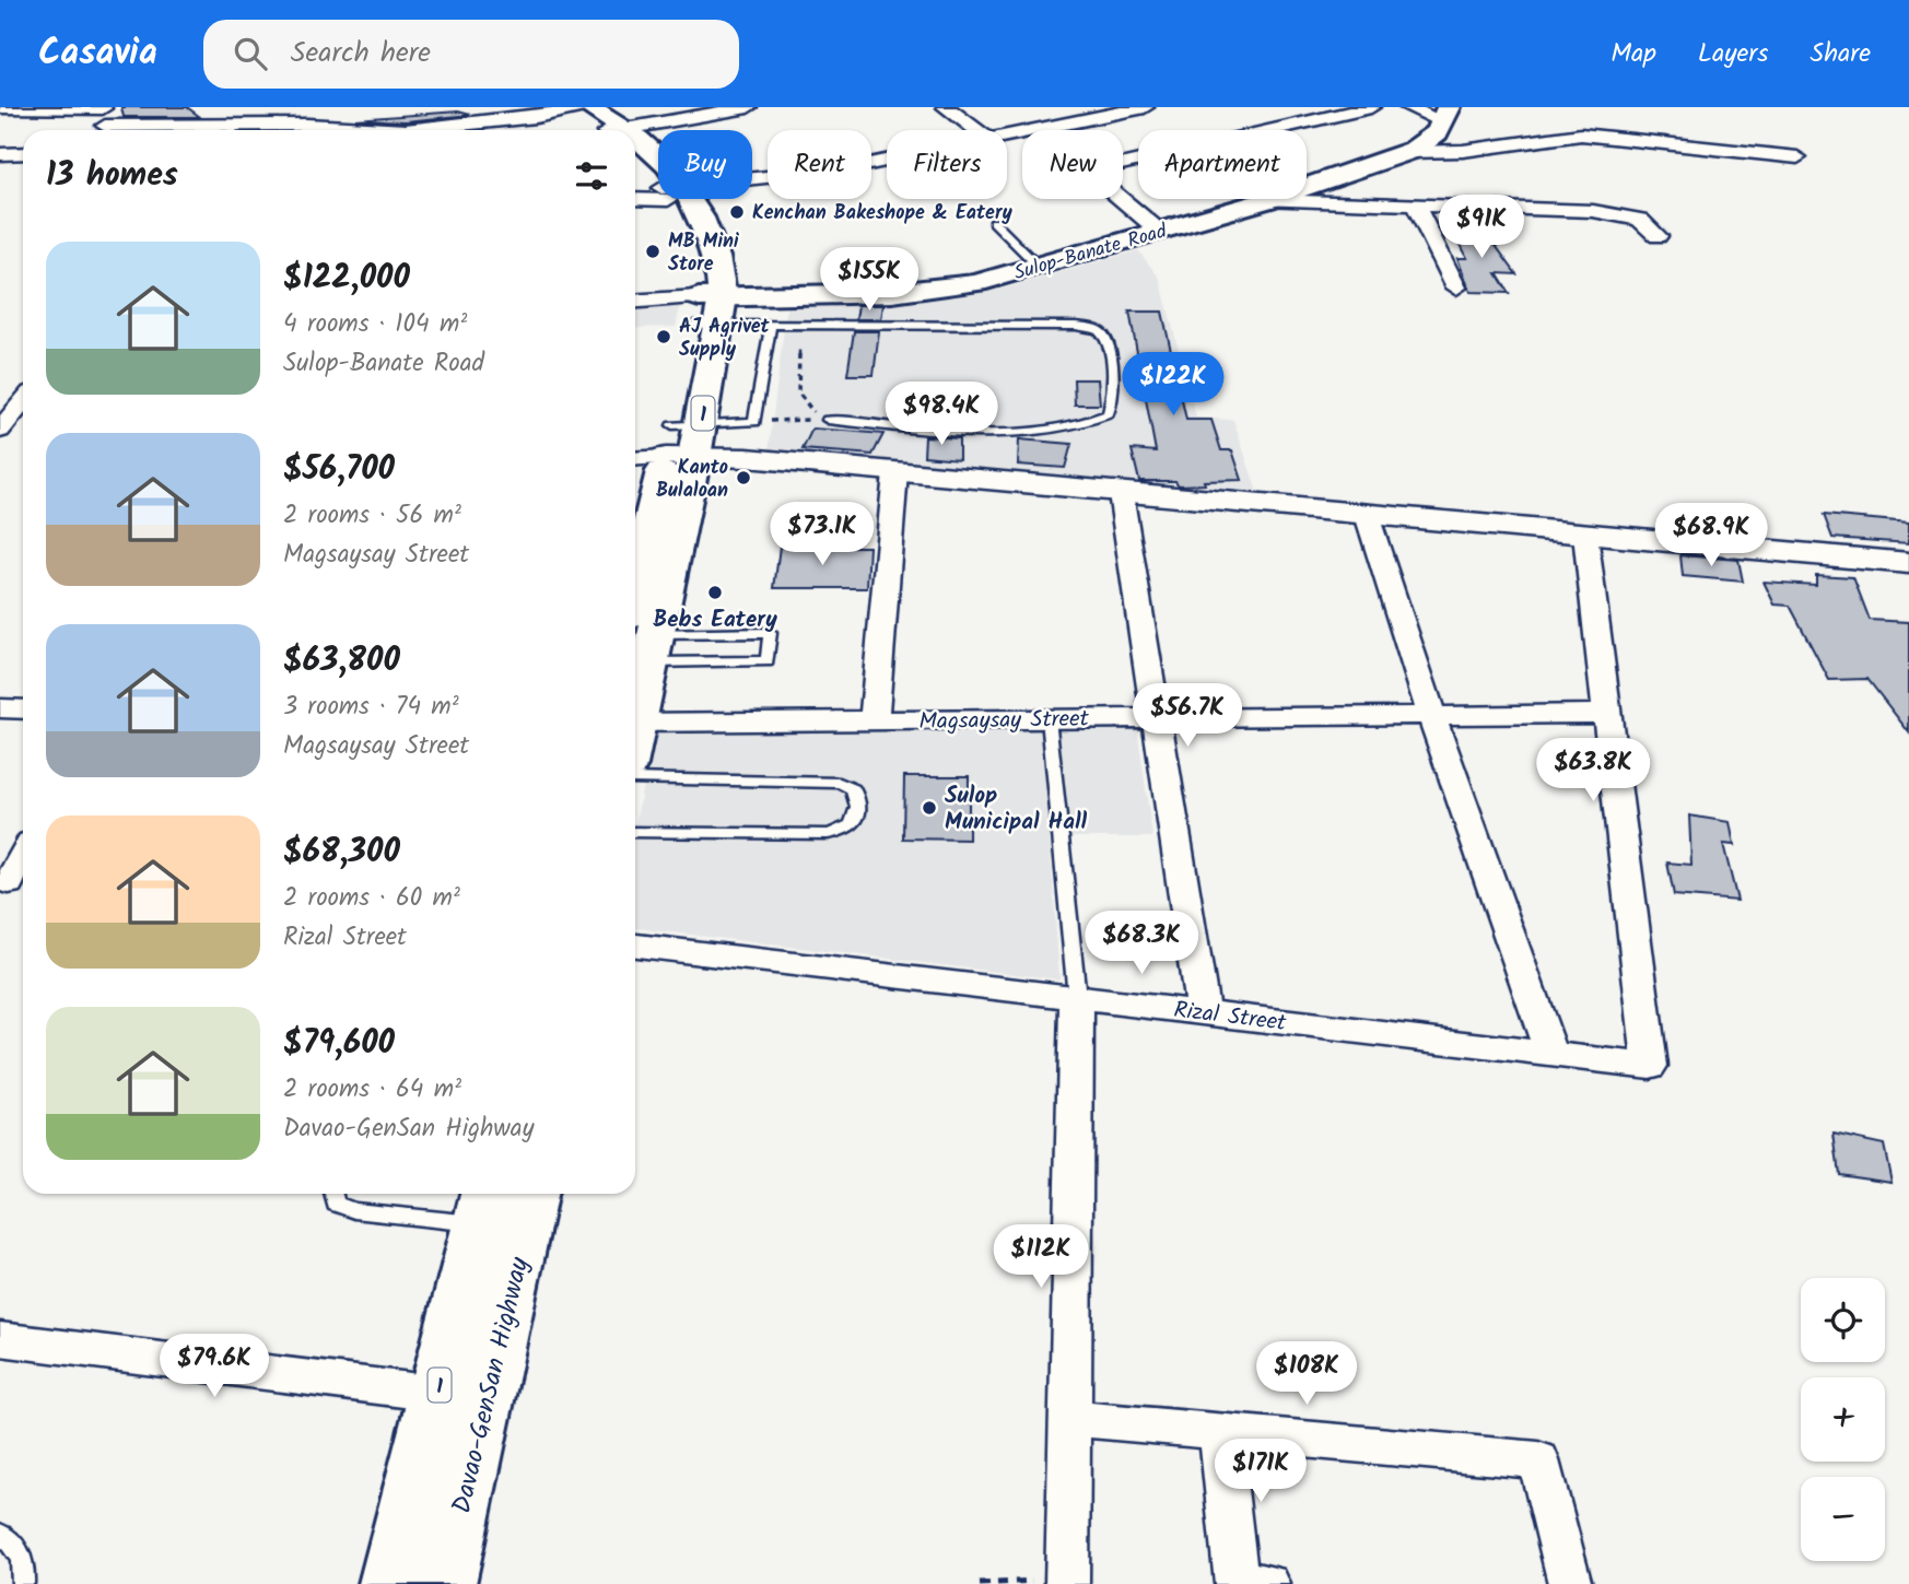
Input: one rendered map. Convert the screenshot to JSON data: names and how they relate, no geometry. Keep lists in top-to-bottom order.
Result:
{
  "streets": {
    "main road": ["Sulop-Banate Road", "1", "Davao-GenSan Highway"],
    "street": ["Magsaysay Street", "Rizal Street"]
  },
  "crossings": [
    ["Sulop-Banate Road", "1"],
    ["Magsaysay Street", "Rizal Street"]
  ],
  "places": [
    "Kenchan Bakeshope & Eatery",
    "MB Mini Store",
    "AJ Agrivet Supply",
    "Kanto Bulaloan",
    "Bebs Eatery",
    "Sulop Municipal Hall"
  ],
  "page": {
    "header": "Casavia",
    "search": "Search here",
    "nav": ["Map", "Layers", "Share"],
    "chip": [
      "Buy",
      "Rent",
      "Filters",
      "New",
      "Apartment"
    ],
    "heading": "13 homes",
    "price": [
      "$91K",
      "$155K",
      "$122K",
      "$98.4K",
      "$73.1K",
      "$68.9K",
      "$56.7K",
      "$63.8K",
      "$68.3K",
      "$112K",
      "$79.6K",
      "$108K",
      "$171K"
    ],
    "list": [
      {
        "name": "$122,000",
        "note": "4 rooms · 104 m² · Sulop-Banate Road"
      },
      {
        "name": "$56,700",
        "note": "2 rooms · 56 m² · Magsaysay Street"
      },
      {
        "name": "$63,800",
        "note": "3 rooms · 74 m² · Magsaysay Street"
      },
      {
        "name": "$68,300",
        "note": "2 rooms · 60 m² · Rizal Street"
      },
      {
        "name": "$79,600",
        "note": "2 rooms · 64 m² · Davao-GenSan Highway"
      }
    ],
    "map_buttons": ["+", "−"]
  }
}
